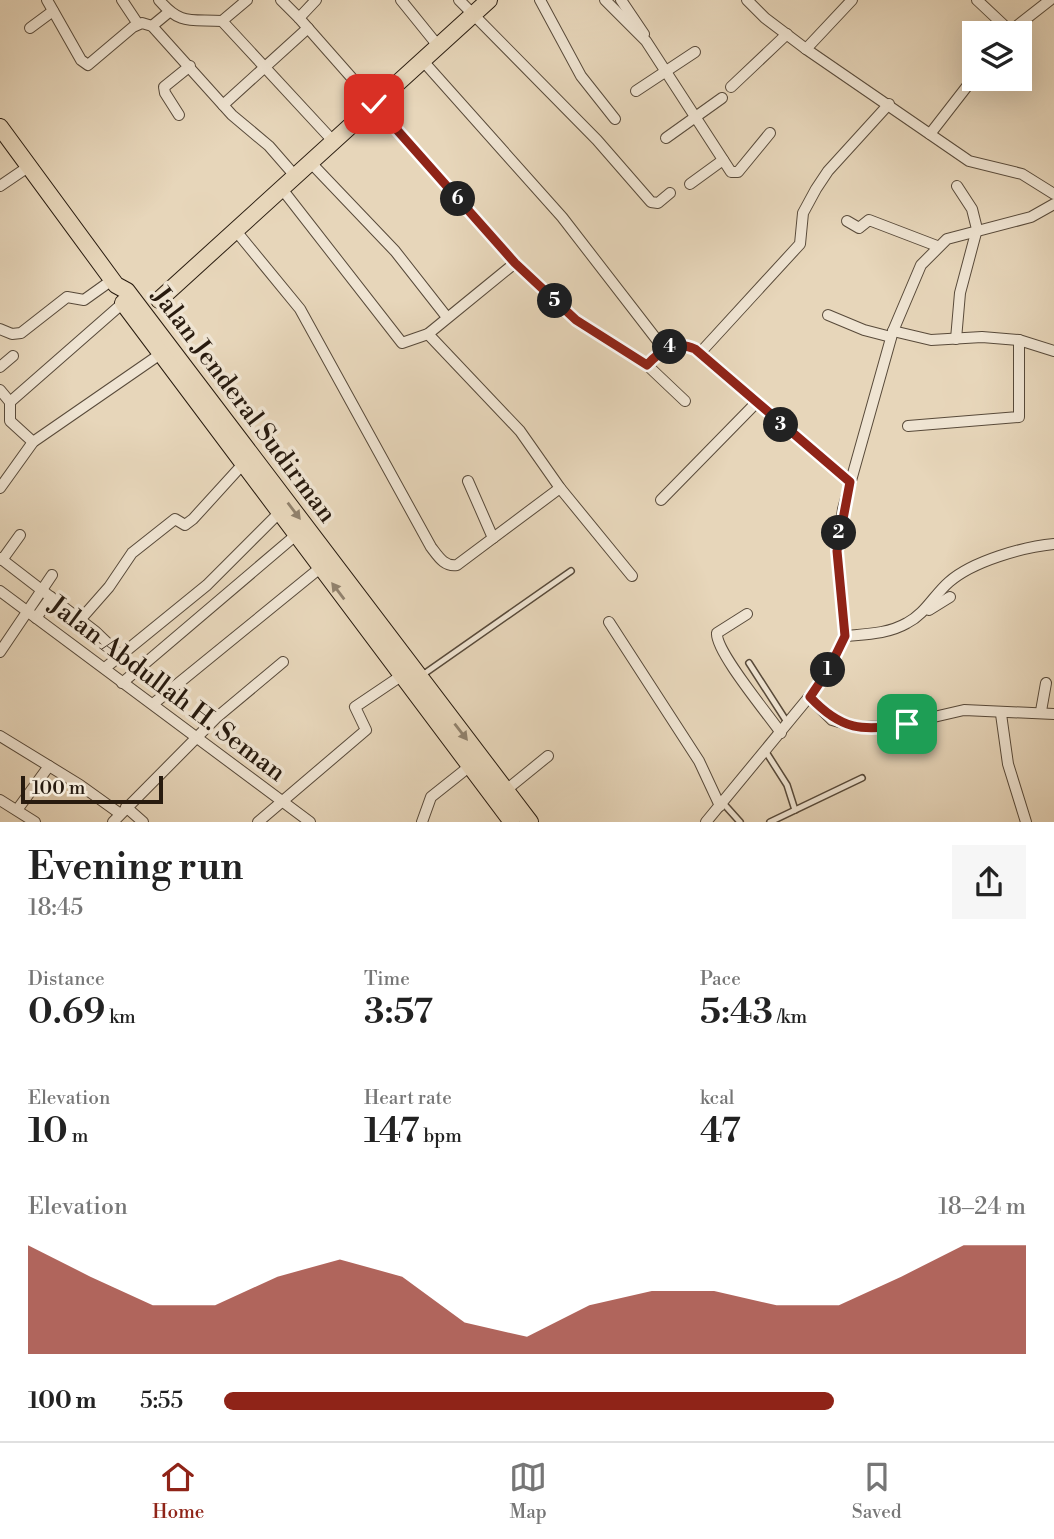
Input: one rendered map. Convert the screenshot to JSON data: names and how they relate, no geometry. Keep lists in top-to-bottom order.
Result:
{
  "streets": {
    "highway": ["Jalan Jenderal Sudirman"],
    "street": ["Jalan Abdullah H. Seman"]
  },
  "scale_bar": "100 m",
  "page": {
    "pins": [
      "6",
      "5",
      "4",
      "3",
      "2",
      "1"
    ],
    "scale": "100 m",
    "heading": ["Evening run", "18:45"],
    "stats": [
      ["Distance", "0.69 km"],
      ["Time", "3:57"],
      ["Pace", "5:43 /km"],
      ["Elevation", "10 m"],
      ["Heart rate", "147 bpm"],
      ["kcal", "47"]
    ],
    "chart": ["Elevation", "18–24 m"],
    "list": [
      {
        "name": "100 m",
        "note": "5:55"
      }
    ],
    "tabs": ["Home", "Map", "Saved"]
  }
}
